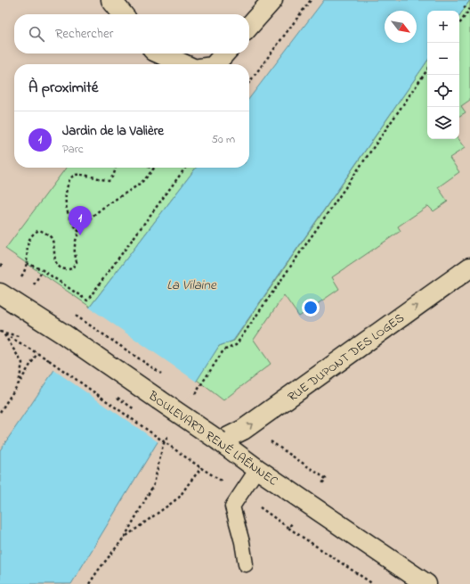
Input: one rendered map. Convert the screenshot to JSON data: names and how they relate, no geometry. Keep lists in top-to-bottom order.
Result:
{
  "streets": {
    "main road": ["RUE DUPONT DES LOGES", "BOULEVARD RENÉ LAËNNEC"]
  },
  "crossings": [
    ["RUE DUPONT DES LOGES", "BOULEVARD RENÉ LAËNNEC"]
  ],
  "one_way": ["RUE DUPONT DES LOGES"],
  "water": ["La Vilaine"],
  "north": "bottom right",
  "page": {
    "map_buttons": ["+", "−"],
    "search": "Rechercher",
    "heading": "À proximité",
    "list": [
      {
        "mark": "1",
        "name": "Jardin de la Valière",
        "note": "Parc",
        "value": "50 m"
      }
    ],
    "pins": "1"
  }
}
